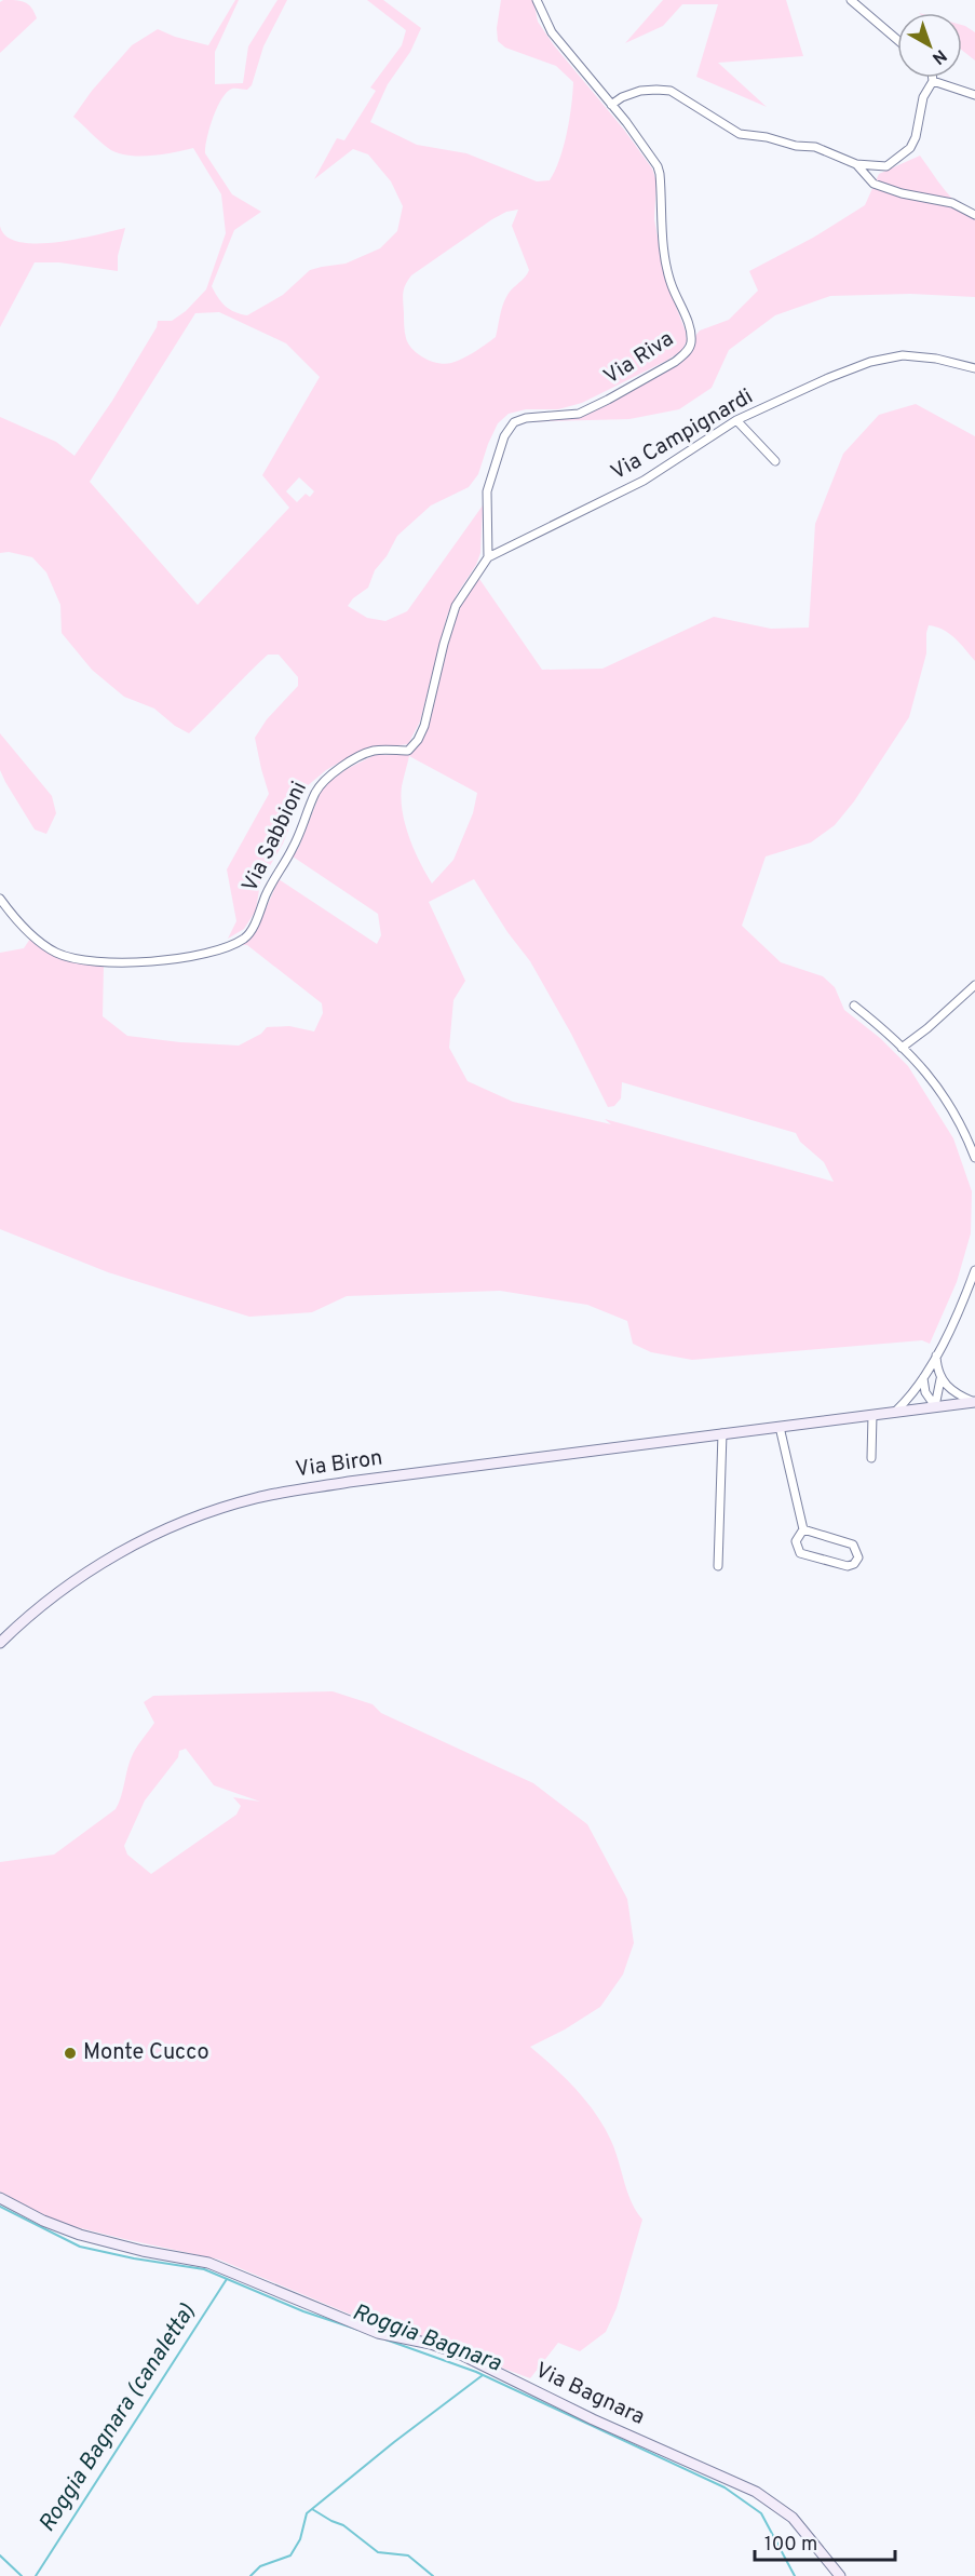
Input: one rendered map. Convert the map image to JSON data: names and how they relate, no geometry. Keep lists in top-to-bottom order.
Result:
{
  "streets": {
    "street": [
      "Via Riva",
      "Via Campignardi",
      "Via Sabbioni",
      "Via Biron",
      "Via Bagnara"
    ]
  },
  "crossings": [
    ["Via Riva", "Via Campignardi"],
    ["Via Riva", "Via Sabbioni"],
    ["Via Campignardi", "Via Sabbioni"]
  ],
  "water": ["Roggia Bagnara", "Roggia Bagnara (canaletta)"],
  "places": ["Monte Cucco"],
  "scale_bar": "100 m",
  "north": "bottom right"
}
